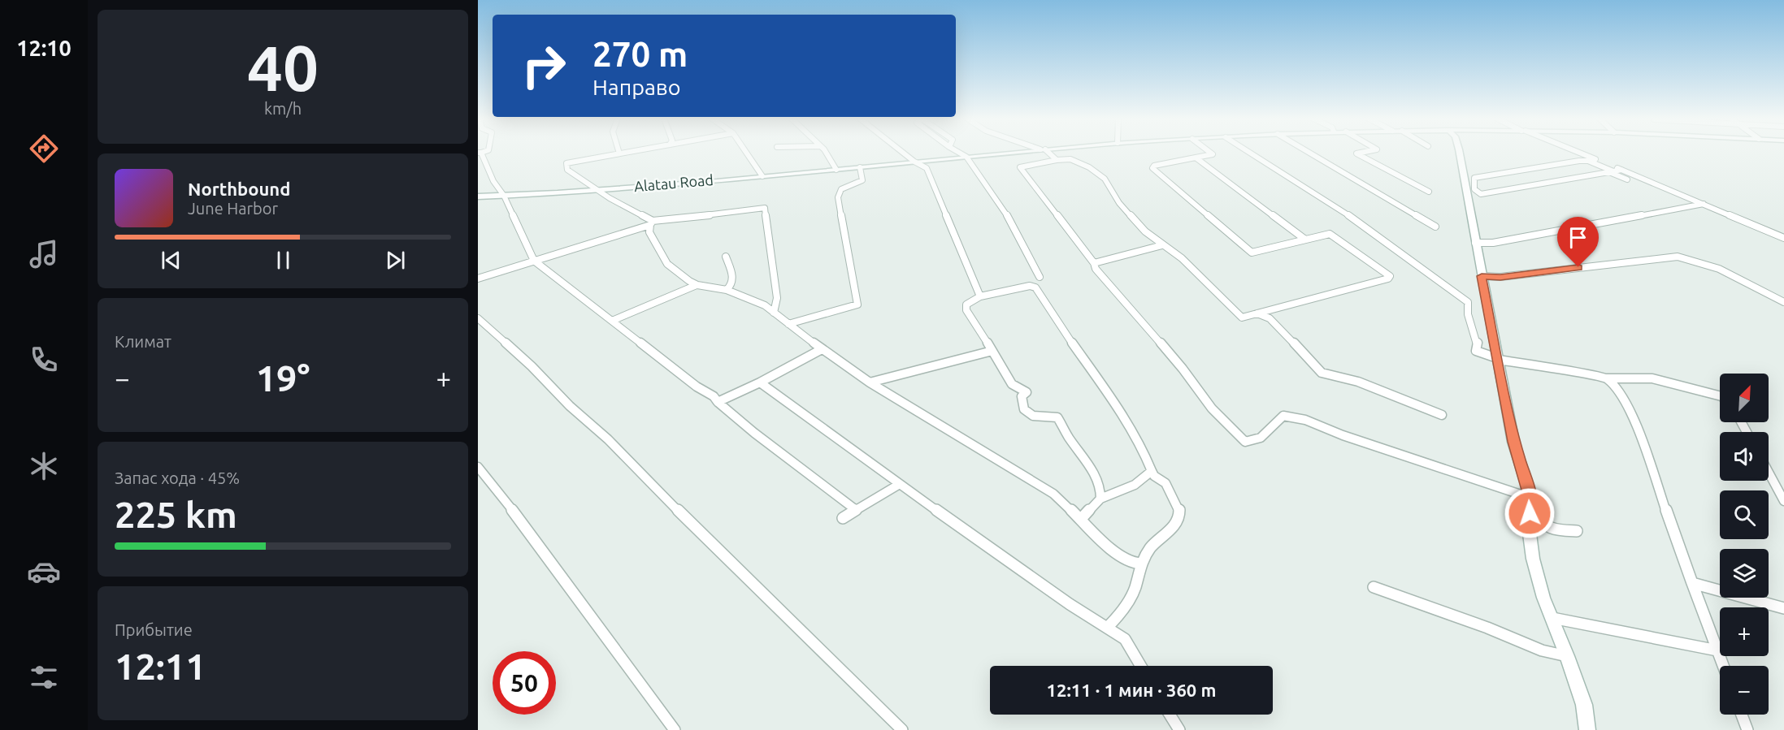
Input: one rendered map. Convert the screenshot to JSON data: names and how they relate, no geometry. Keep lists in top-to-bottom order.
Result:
{
  "streets": {
    "main road": ["Alatau Road"]
  },
  "north": "top right",
  "page": {
    "tabs": "12:10",
    "tile": [
      ["40", "km/h"],
      "Климат",
      ["Запас хода · 45%", "225 km"],
      ["Прибытие", "12:11"]
    ],
    "turn": ["270 m", "Направо"],
    "song": ["Northbound", "June Harbor"],
    "heat": ["−", "19°", "+"],
    "map_buttons": ["+", "−"],
    "limit": "50",
    "trip": "12:11 · 1 мин · 360 m"
  }
}
